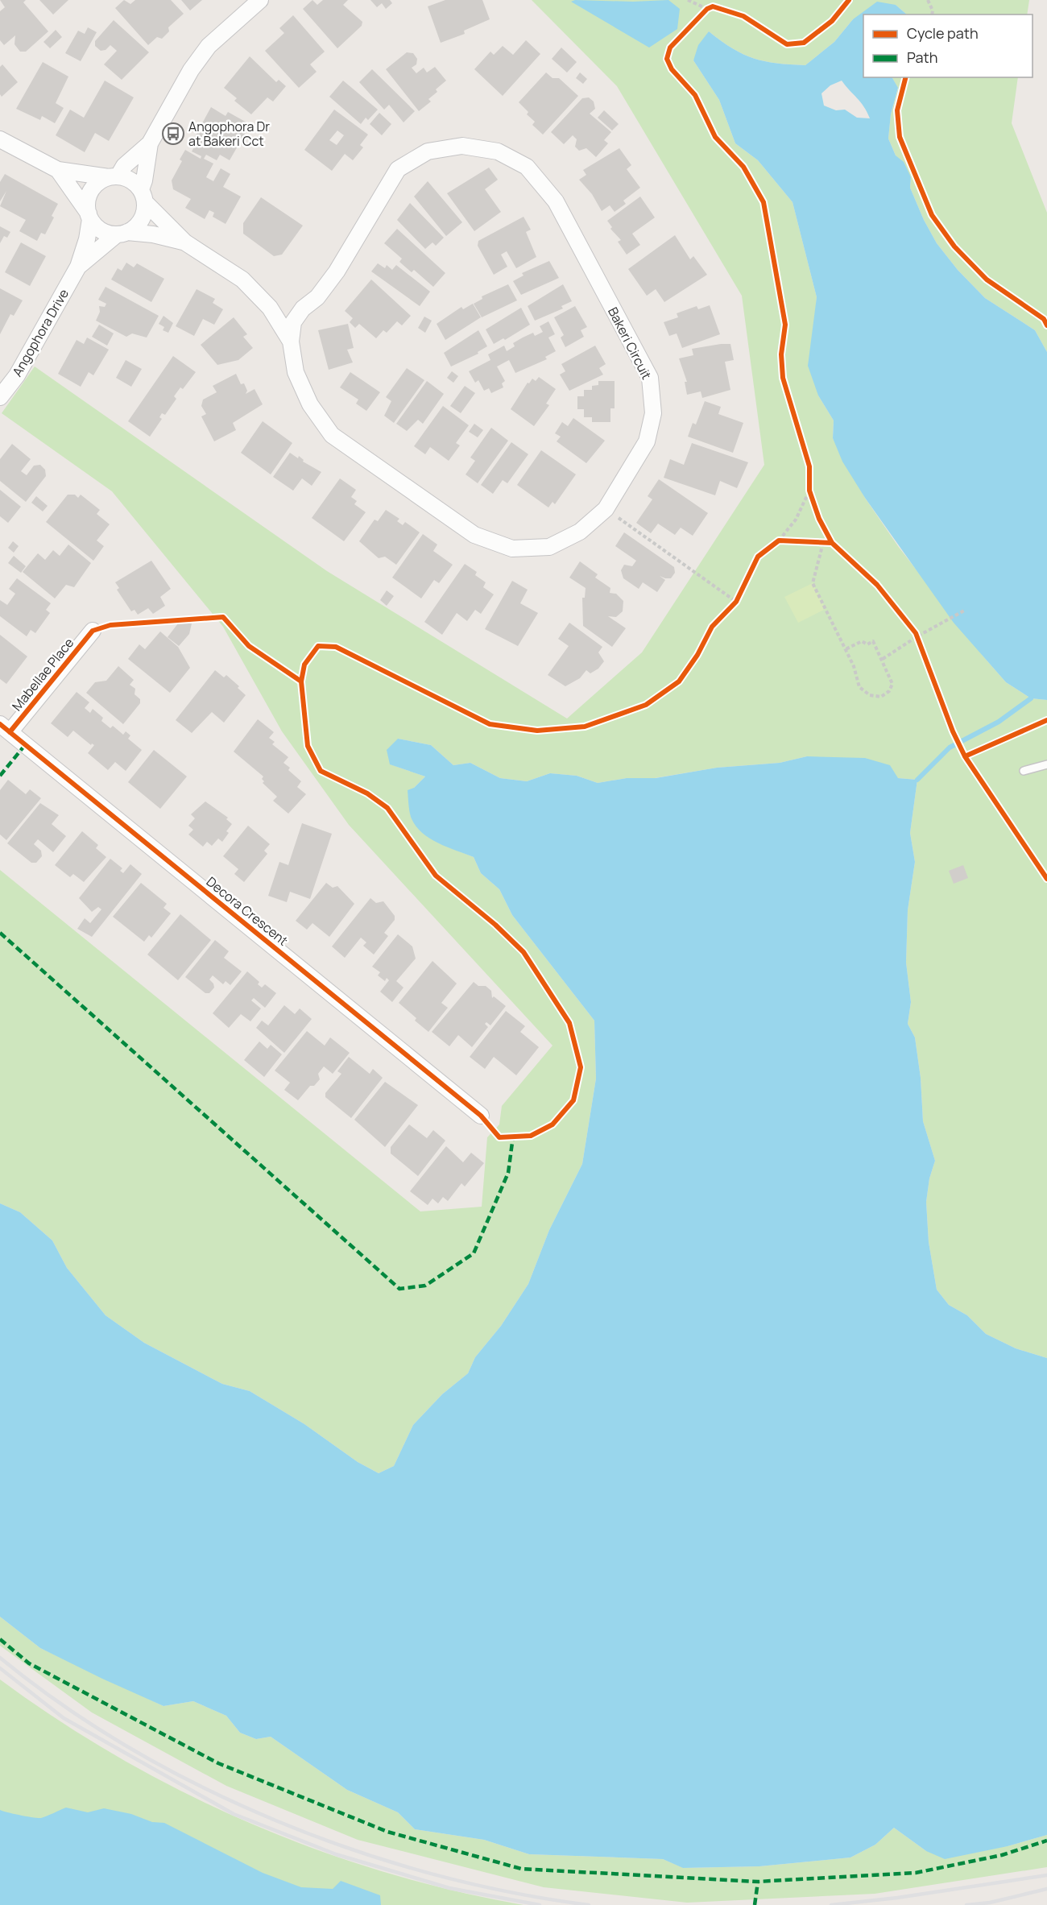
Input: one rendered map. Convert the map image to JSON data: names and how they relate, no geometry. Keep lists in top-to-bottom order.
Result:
{
  "streets": {
    "street": [
      "Angophora Drive",
      "Bakeri Circuit",
      "Mabellae Place",
      "Decora Crescent"
    ]
  },
  "crossings": [
    ["Angophora Drive", "Bakeri Circuit"],
    ["Mabellae Place", "Decora Crescent"]
  ],
  "places": {
    "bus stop": ["Angophora Dr at Bakeri Cct"]
  },
  "legend": ["Cycle path", "Path"]
}
